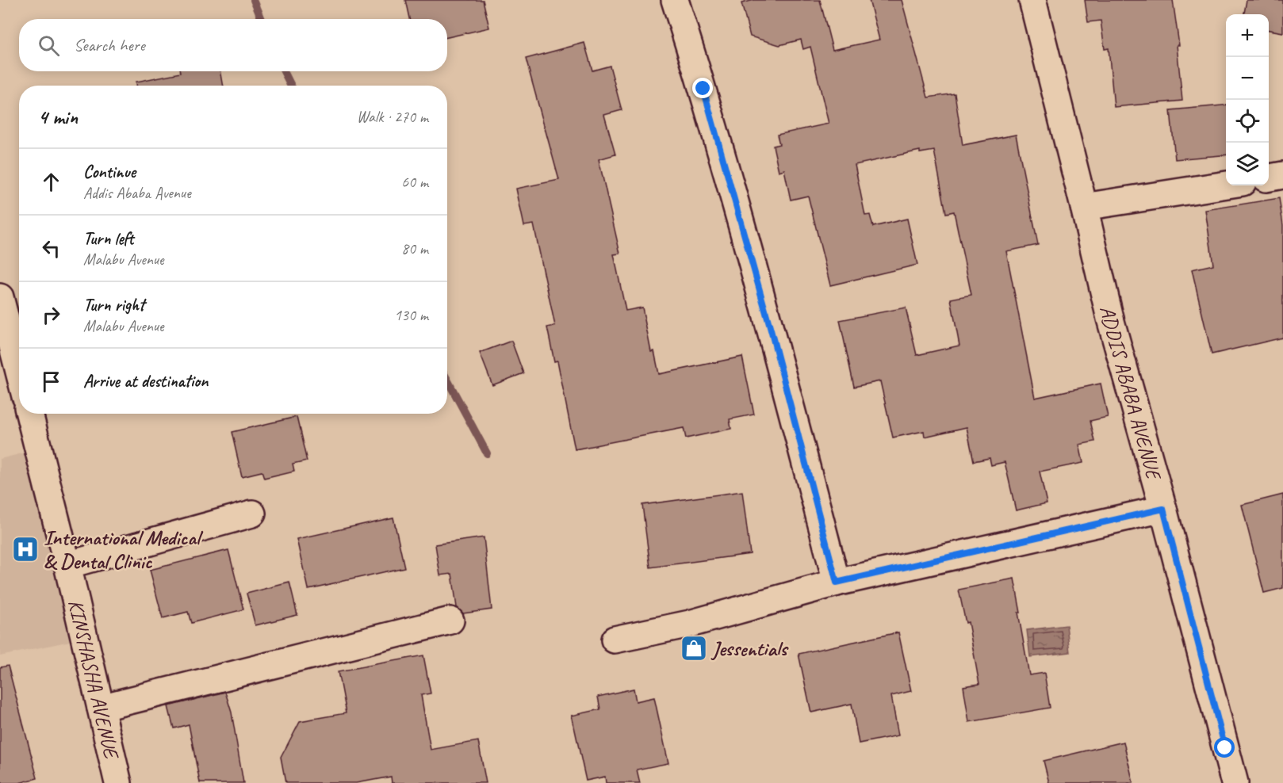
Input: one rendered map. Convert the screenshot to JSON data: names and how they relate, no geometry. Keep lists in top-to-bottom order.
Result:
{
  "streets": {
    "street": ["ADDIS ABABA AVENUE", "KINSHASHA AVENUE"]
  },
  "places": {
    "hospital": ["International Medical & Dental Clinic"],
    "shop": ["Jessentials"]
  },
  "page": {
    "map_buttons": ["+", "−"],
    "search": "Search here",
    "heading": ["4 min", "Walk · 270 m"],
    "list": [
      ["Continue", "Addis Ababa Avenue", "60 m"],
      ["Turn left", "Malabu Avenue", "80 m"],
      ["Turn right", "Malabu Avenue", "130 m"],
      "Arrive at destination"
    ]
  }
}
